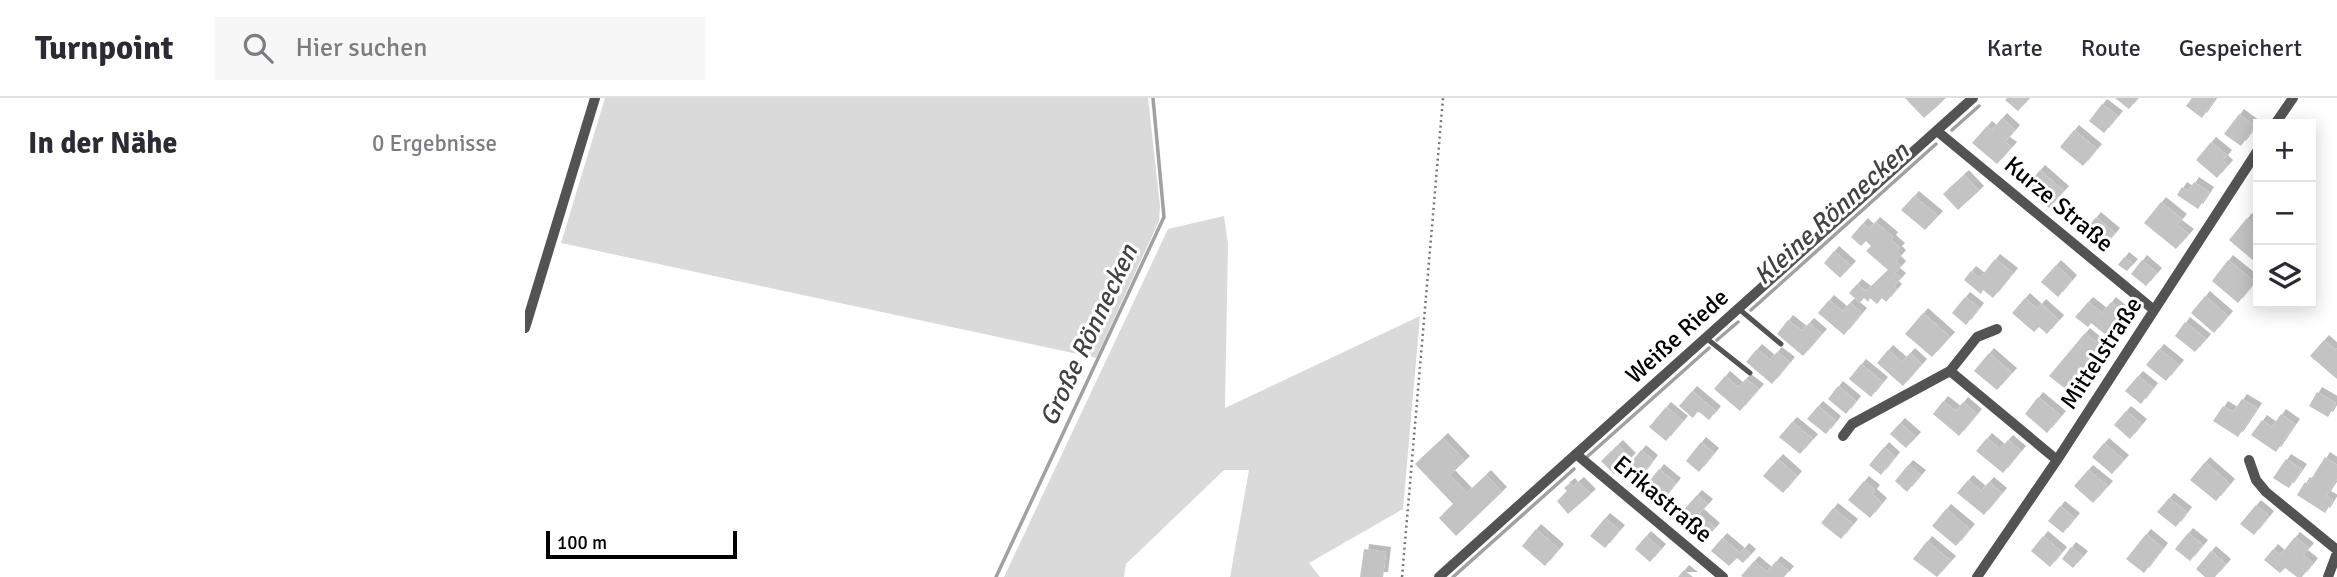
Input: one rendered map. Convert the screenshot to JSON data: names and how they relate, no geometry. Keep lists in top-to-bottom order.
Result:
{
  "streets": {
    "street": [
      "Kurze Straße",
      "Weiße Riede",
      "Mittelstraße",
      "Erikastraße"
    ]
  },
  "crossings": [
    ["Kurze Straße", "Weiße Riede"],
    ["Kurze Straße", "Mittelstraße"],
    ["Weiße Riede", "Erikastraße"]
  ],
  "water": ["Kleine Rönnecken", "Große Rönnecken"],
  "scale_bar": "100 m",
  "page": {
    "header": "Turnpoint",
    "search": "Hier suchen",
    "nav": ["Karte", "Route", "Gespeichert"],
    "heading": ["In der Nähe", "0 Ergebnisse"],
    "map_buttons": ["+", "−"],
    "scale": "100 m"
  }
}
